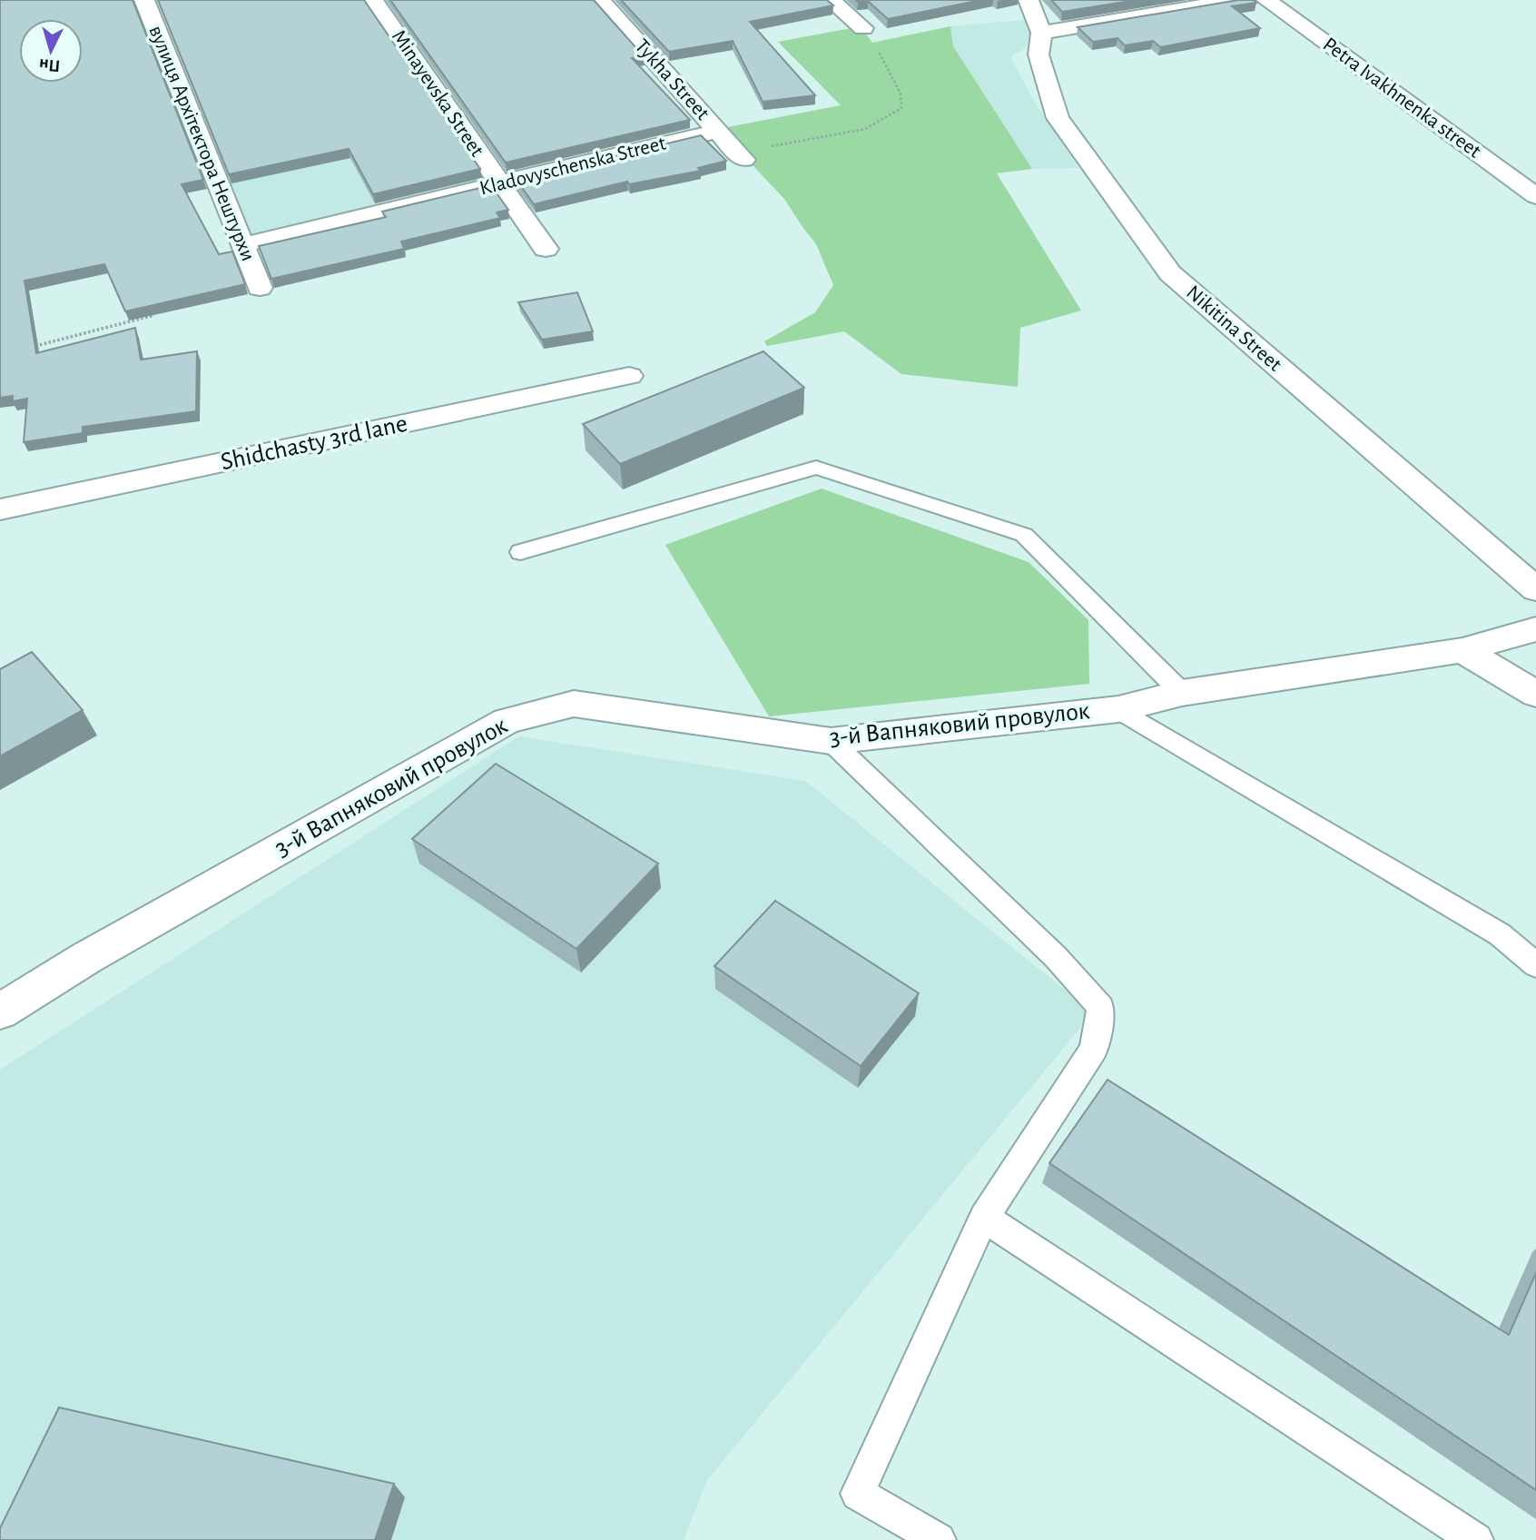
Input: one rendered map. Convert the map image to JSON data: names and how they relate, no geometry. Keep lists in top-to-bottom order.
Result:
{
  "streets": {
    "street": [
      "Tykha Street",
      "Minayevska Street",
      "Petra Ivakhnenka street",
      "вулиця Архітектора Нештурхи",
      "Kladovyschenska Street",
      "Nikitina Street",
      "Shidchasty 3rd lane",
      "3-й Вапняковий провулок"
    ]
  },
  "crossings": [
    ["Tykha Street", "Kladovyschenska Street"],
    ["Minayevska Street", "Kladovyschenska Street"],
    ["вулиця Архітектора Нештурхи", "Kladovyschenska Street"]
  ],
  "north": "bottom"
}
